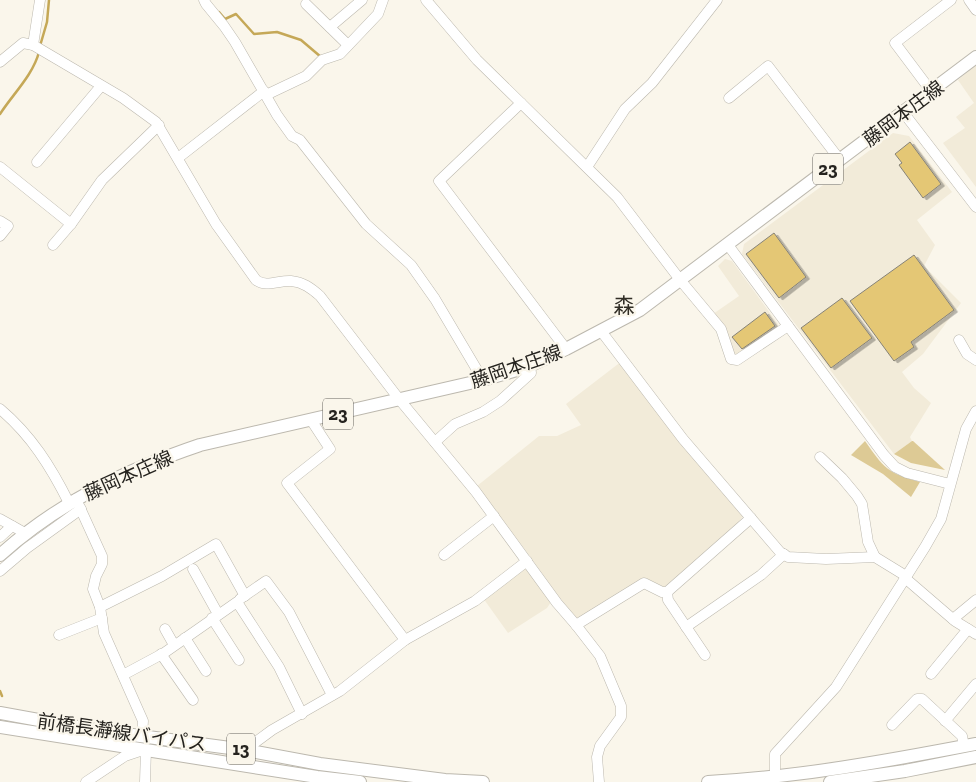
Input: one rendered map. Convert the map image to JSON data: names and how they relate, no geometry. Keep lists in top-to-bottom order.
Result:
{
  "streets": {
    "main road": [
      "藤岡本庄線",
      "23",
      "前橋長瀞線バイパス",
      "13"
    ]
  },
  "districts": ["森"]
}
